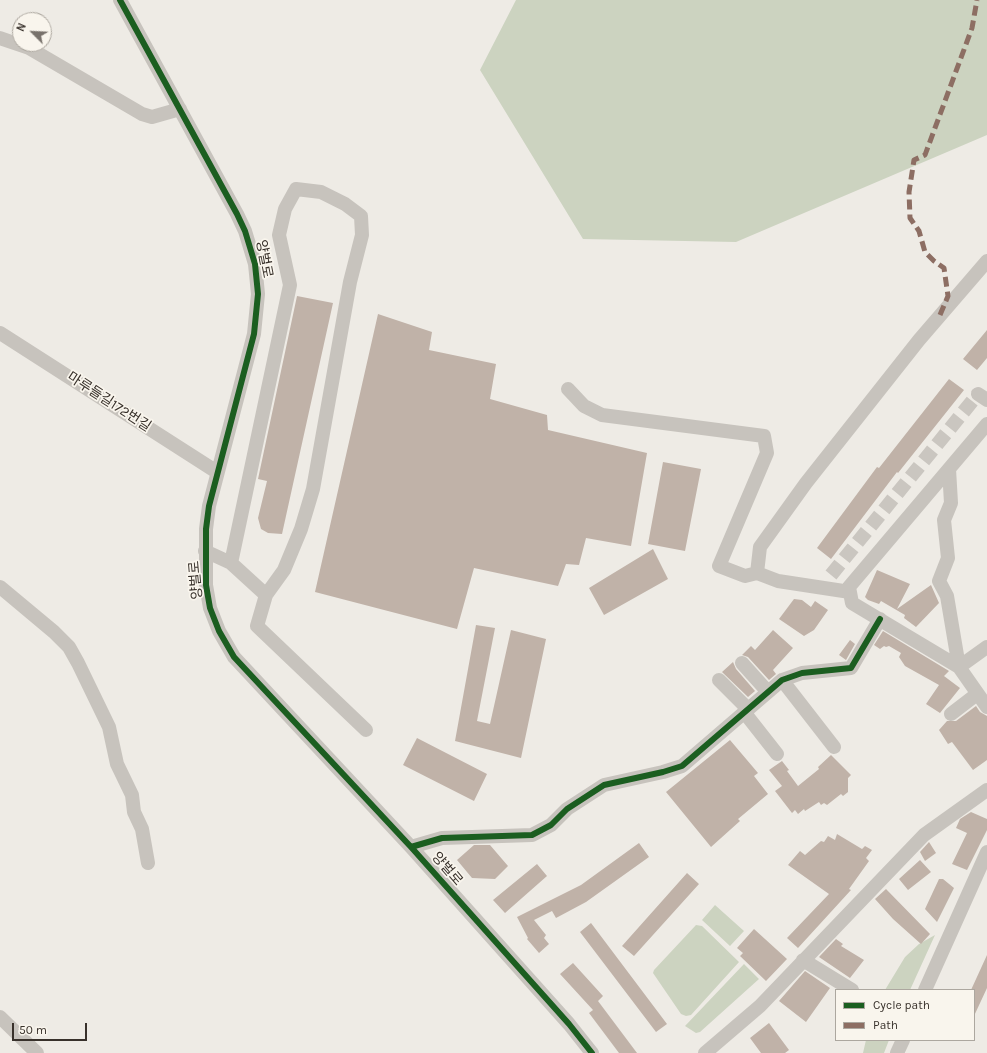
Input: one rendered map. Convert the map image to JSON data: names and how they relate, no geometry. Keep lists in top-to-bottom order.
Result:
{
  "streets": {
    "street": ["양벌로", "마루들길172번길"]
  },
  "crossings": [
    ["양벌로", "마루들길172번길"]
  ],
  "legend": ["Cycle path", "Path"],
  "scale_bar": "50 m",
  "north": "top left"
}
